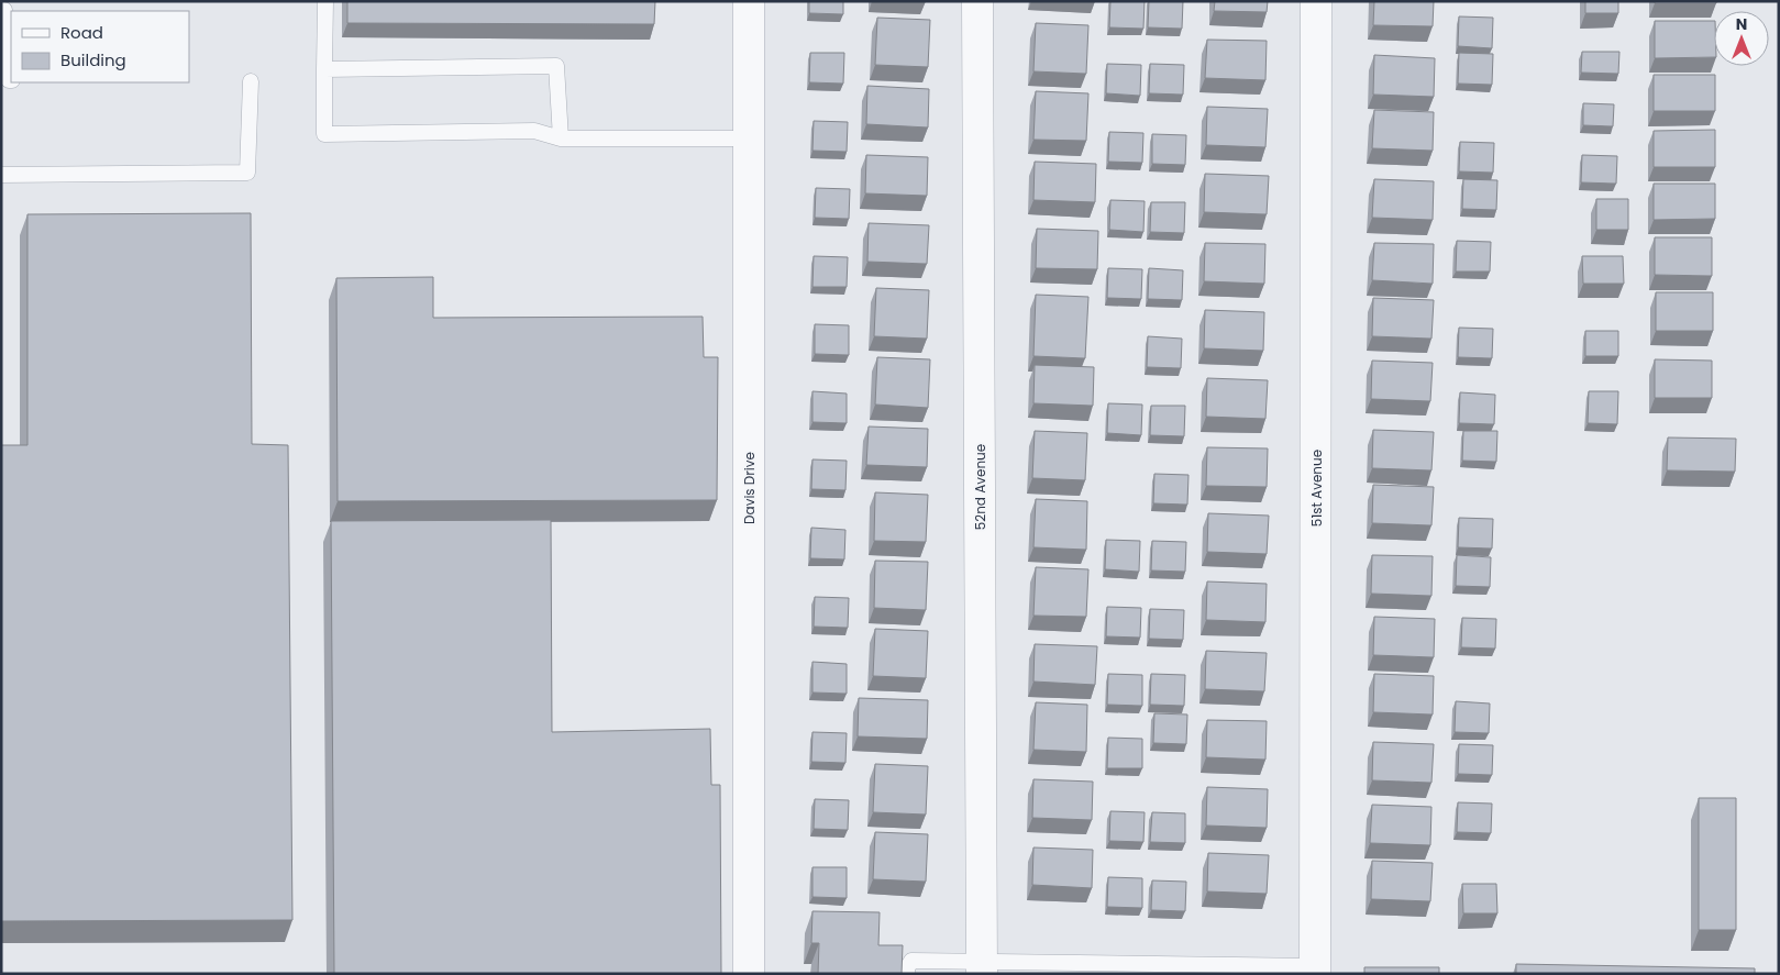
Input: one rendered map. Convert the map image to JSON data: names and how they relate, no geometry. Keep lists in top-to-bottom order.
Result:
{
  "streets": {
    "street": ["52nd Avenue", "Davis Drive", "51st Avenue"]
  },
  "legend": ["Road", "Building"],
  "north": "top"
}
